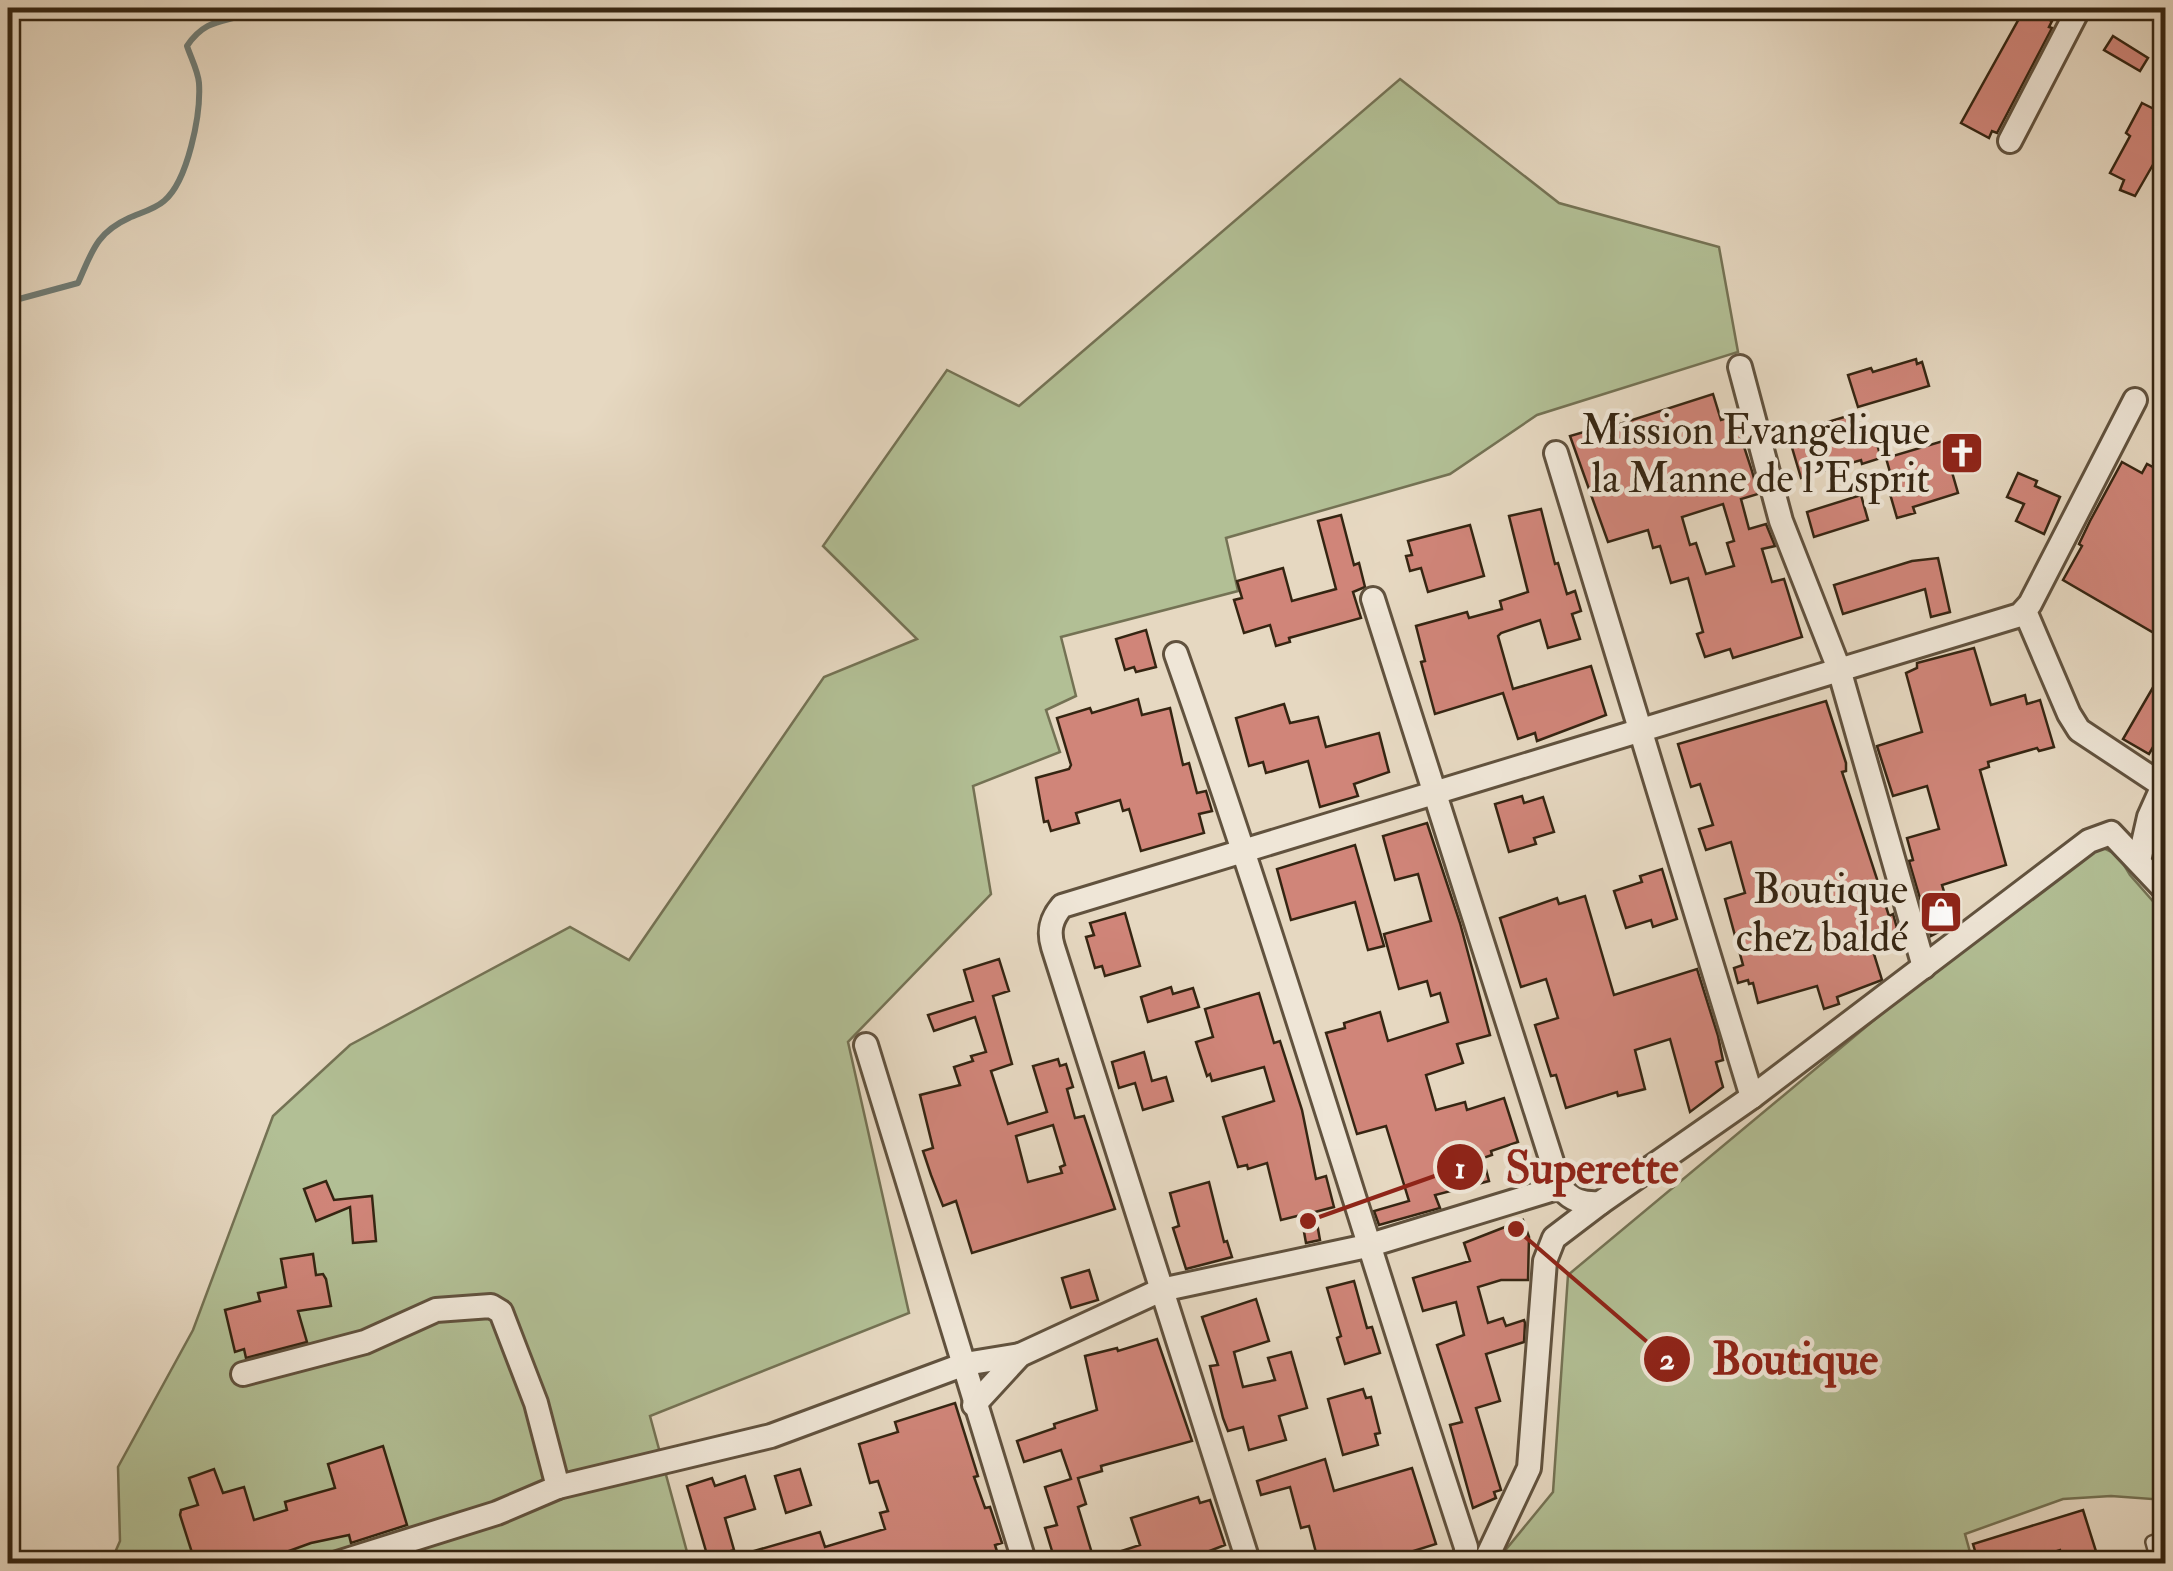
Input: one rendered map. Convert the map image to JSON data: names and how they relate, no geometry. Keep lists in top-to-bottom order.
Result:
{
  "places": {
    "church": ["Mission Evangelique la Manne de l'Esprit"],
    "shop": ["Boutique chez baldé"],
    "other": ["Superette", "Boutique"]
  }
}
